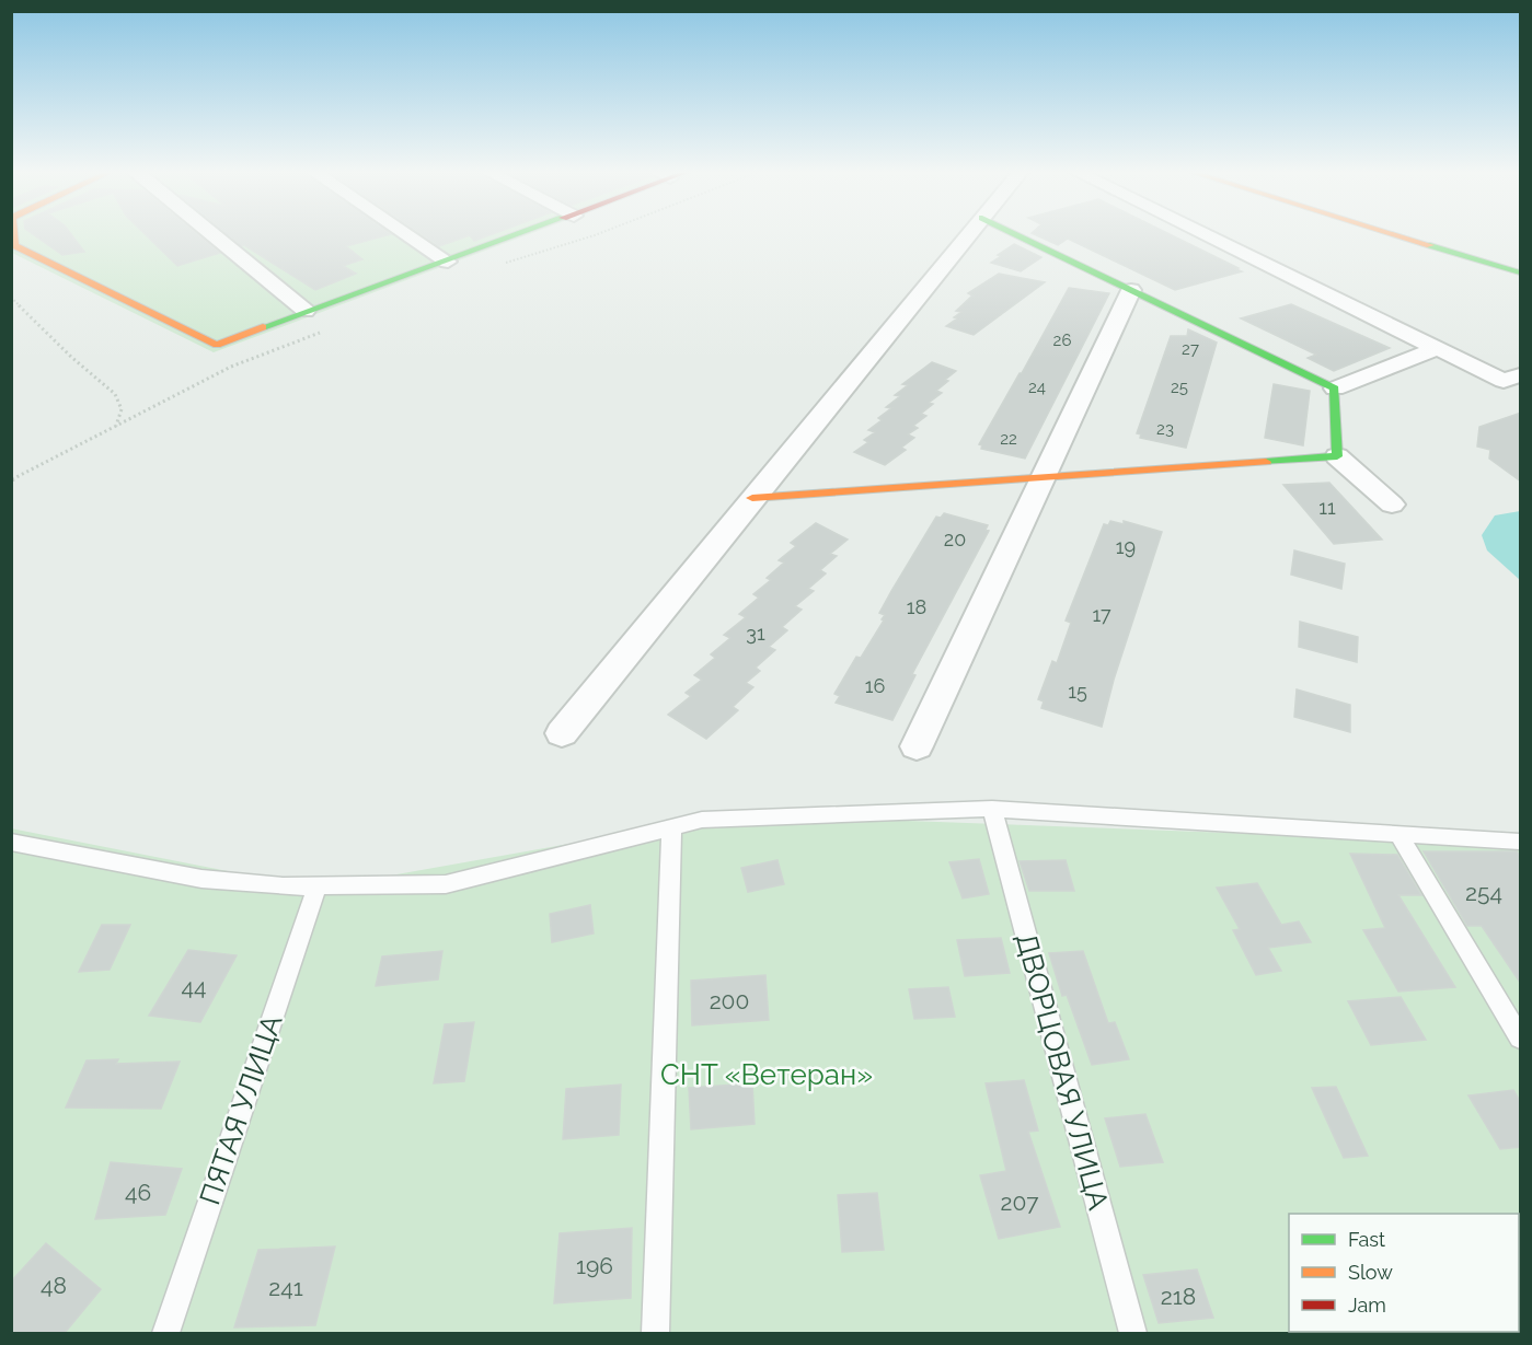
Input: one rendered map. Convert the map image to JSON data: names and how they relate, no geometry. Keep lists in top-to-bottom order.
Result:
{
  "streets": {
    "lane": ["ДВОРЦОВАЯ УЛИЦА", "ПЯТАЯ УЛИЦА"]
  },
  "parks": ["СНТ «Ветеран»"],
  "house_numbers": [
    "26",
    "27",
    "24",
    "25",
    "23",
    "22",
    "11",
    "20",
    "19",
    "18",
    "17",
    "31",
    "16",
    "15",
    "254",
    "44",
    "200",
    "46",
    "207",
    "196",
    "48",
    "241",
    "218"
  ],
  "legend": ["Fast", "Slow", "Jam"]
}
